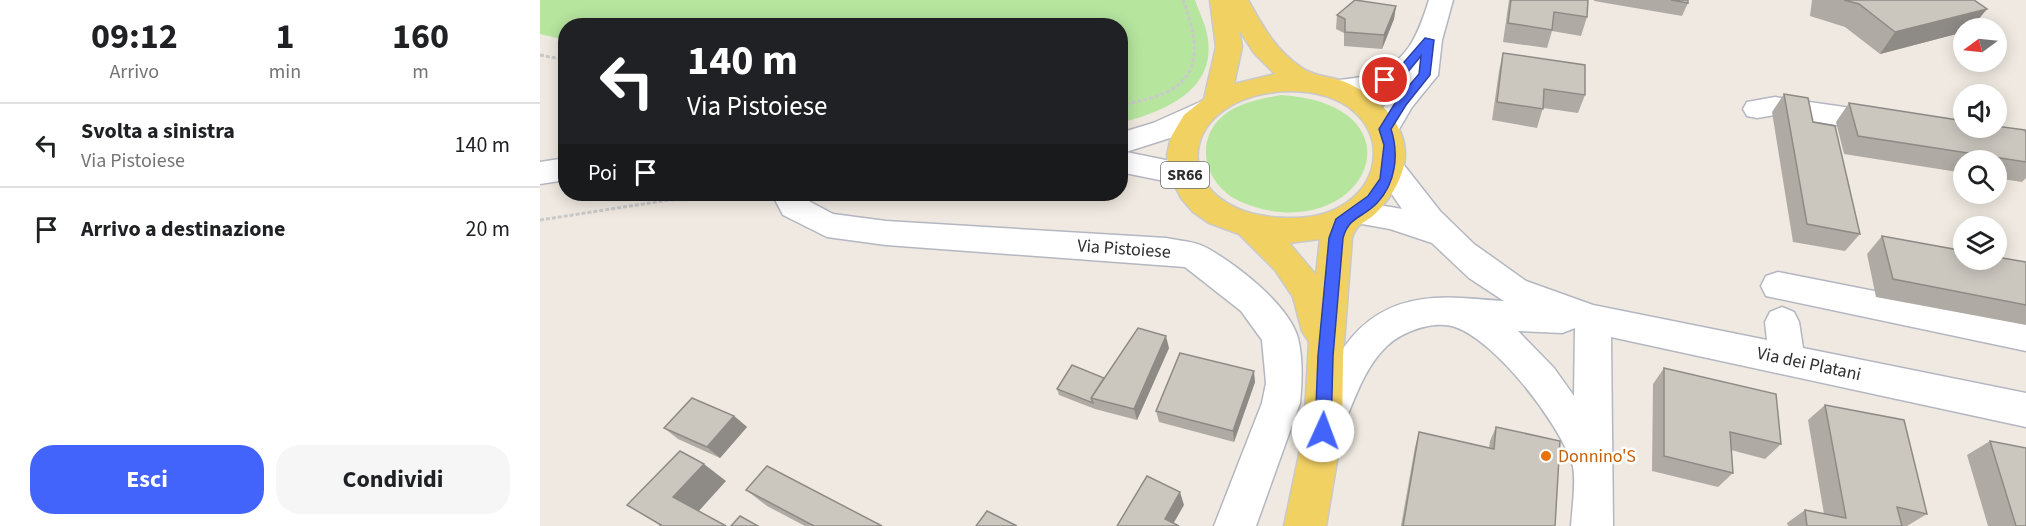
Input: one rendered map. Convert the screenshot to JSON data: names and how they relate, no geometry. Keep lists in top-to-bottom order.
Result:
{
  "streets": {
    "main road": ["SR66"],
    "street": ["Via Pistoiese", "Via dei Platani"]
  },
  "crossings": [
    ["SR66", "Via dei Platani"]
  ],
  "places": ["Donnino'S"],
  "north": "left",
  "page": {
    "eta": [
      "09:12",
      "Arrivo",
      "1",
      "min",
      "160",
      "m"
    ],
    "turn": ["140 m", "Via Pistoiese"],
    "list": [
      {
        "name": "Svolta a sinistra",
        "note": "Via Pistoiese",
        "value": "140 m"
      },
      {
        "name": "Arrivo a destinazione",
        "value": "20 m"
      }
    ],
    "then": "Poi",
    "buttons": ["Esci", "Condividi"]
  }
}
